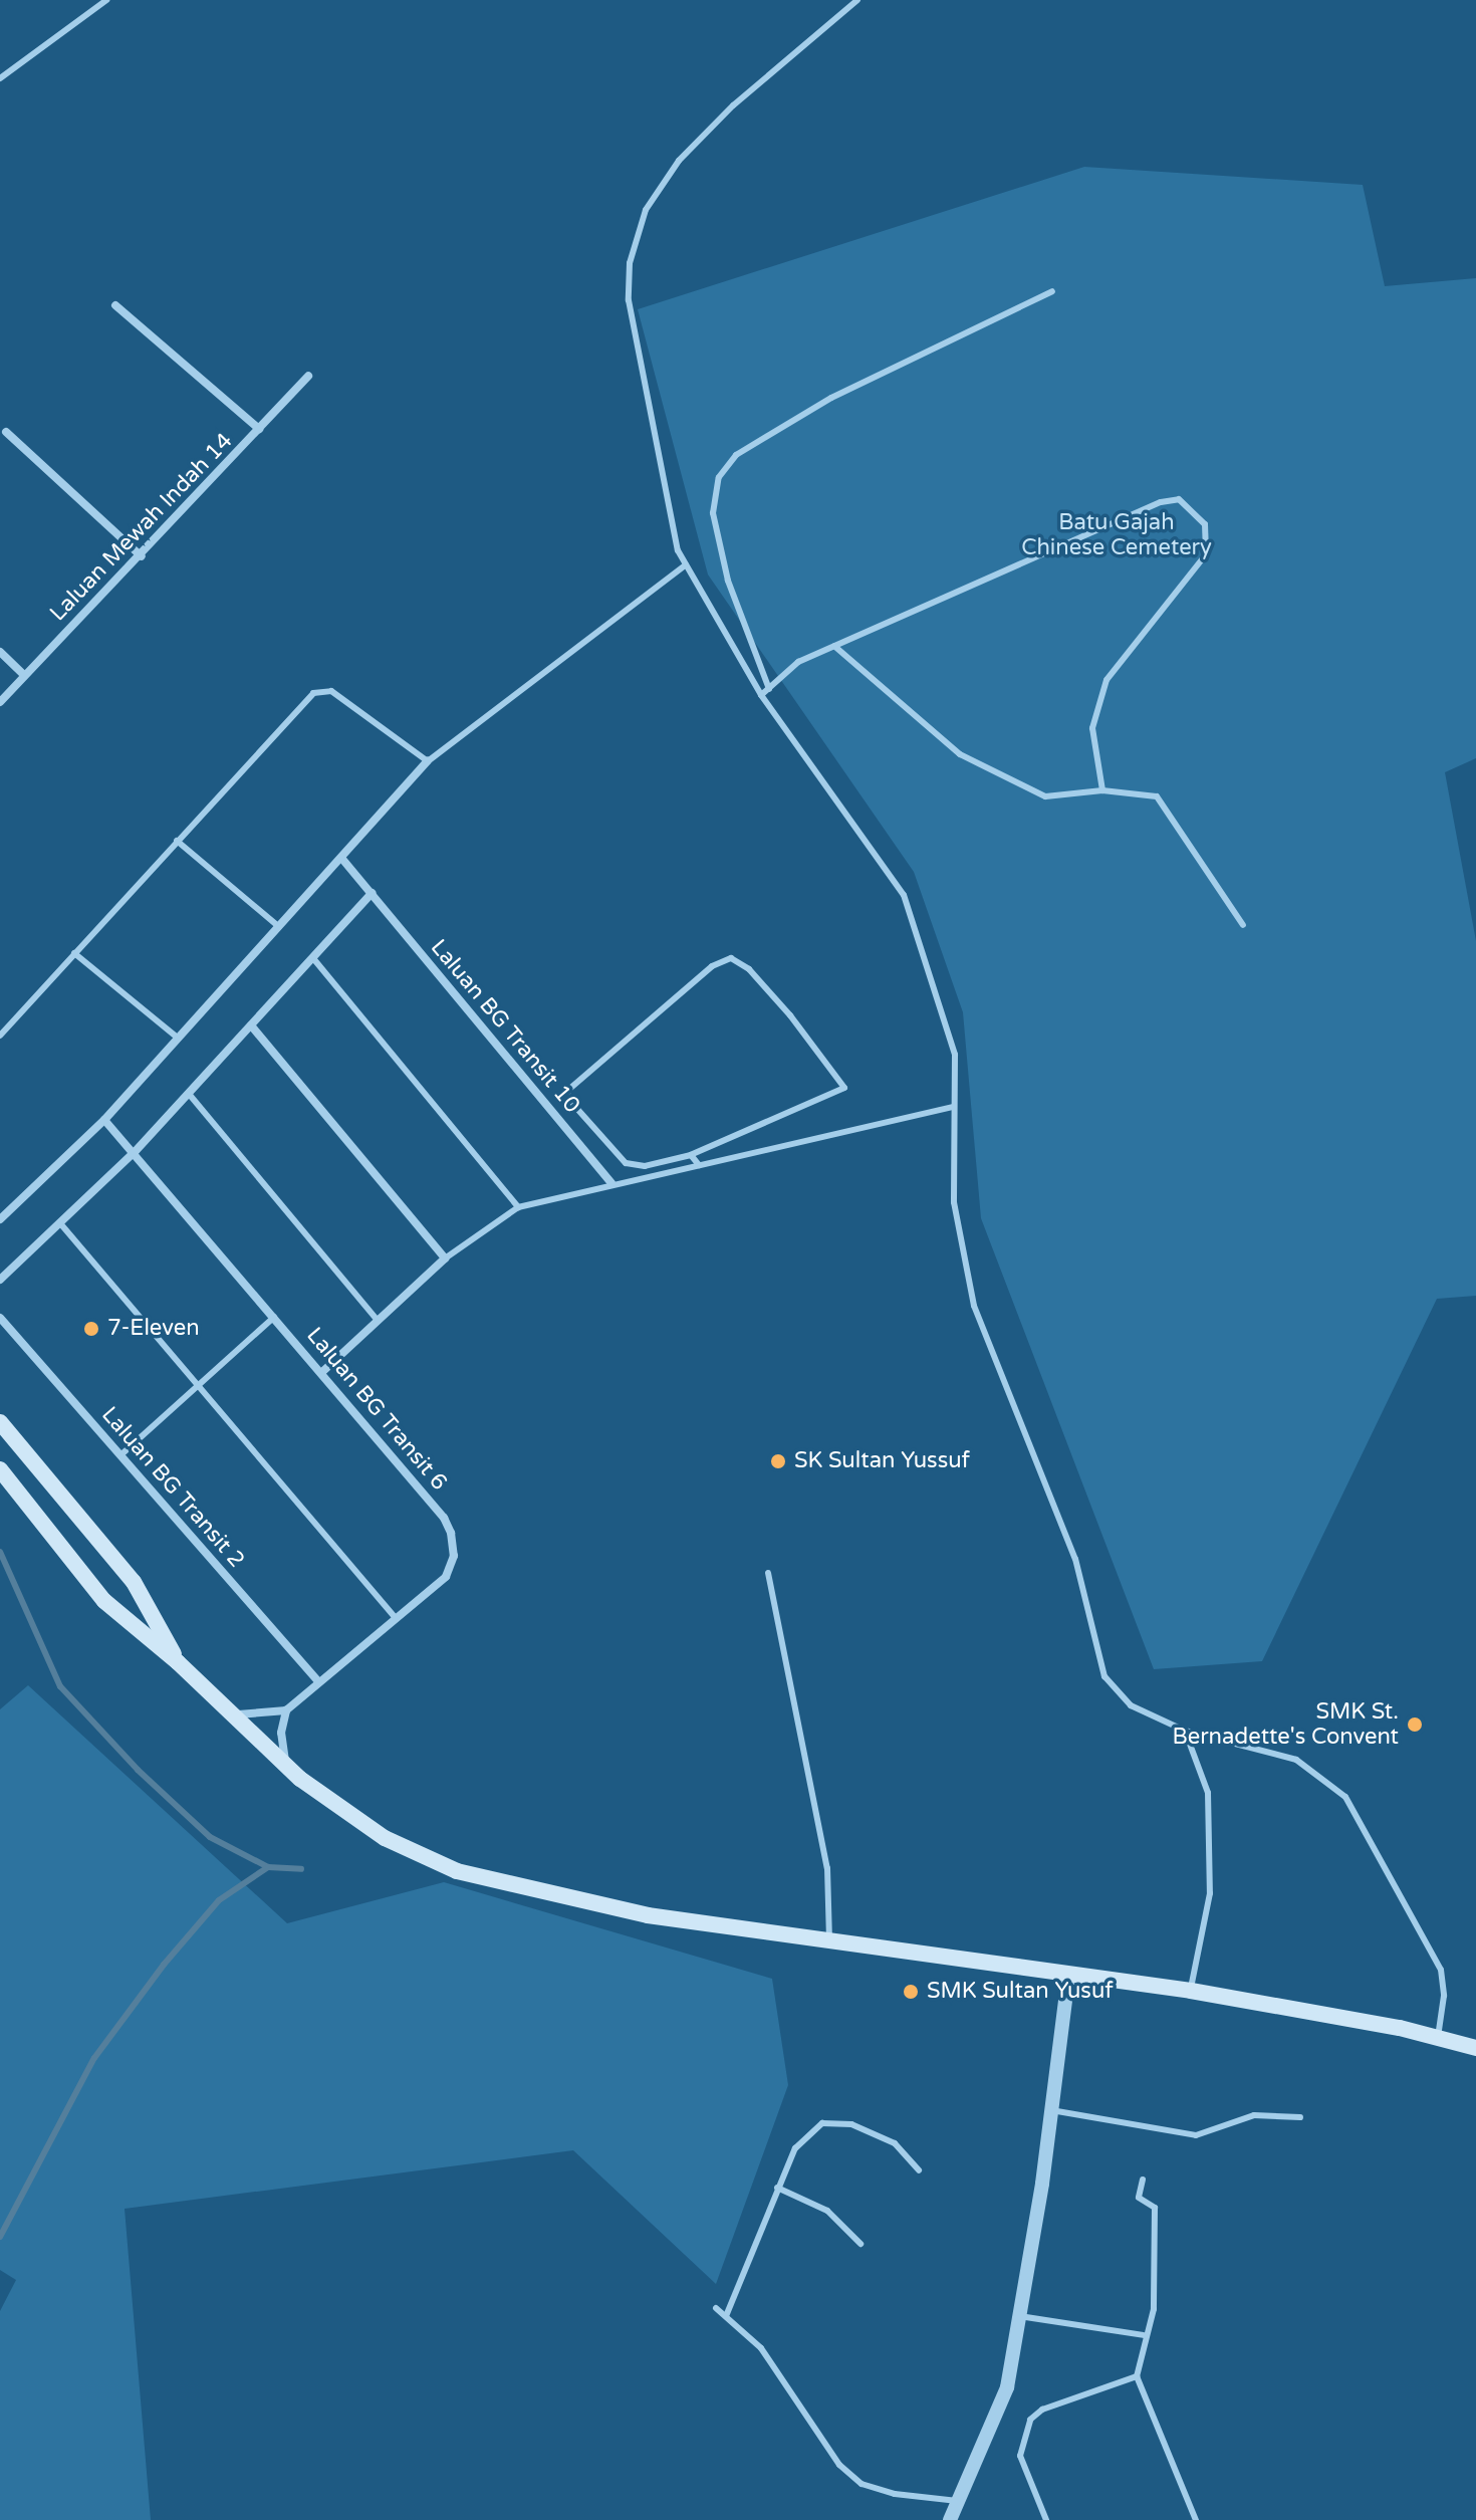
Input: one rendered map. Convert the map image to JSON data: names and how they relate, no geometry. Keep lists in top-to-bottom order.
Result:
{
  "streets": {
    "street": [
      "Laluan Mewah Indah 14",
      "Laluan BG Transit 10",
      "Laluan BG Transit 6",
      "Laluan BG Transit 2"
    ]
  },
  "crossings": [
    ["Laluan BG Transit 6", "Laluan BG Transit 2"]
  ],
  "parks": ["Batu Gajah Chinese Cemetery"],
  "places": [
    "7-Eleven",
    "SK Sultan Yussuf",
    "SMK St. Bernadette's Convent",
    "SMK Sultan Yusuf"
  ]
}
